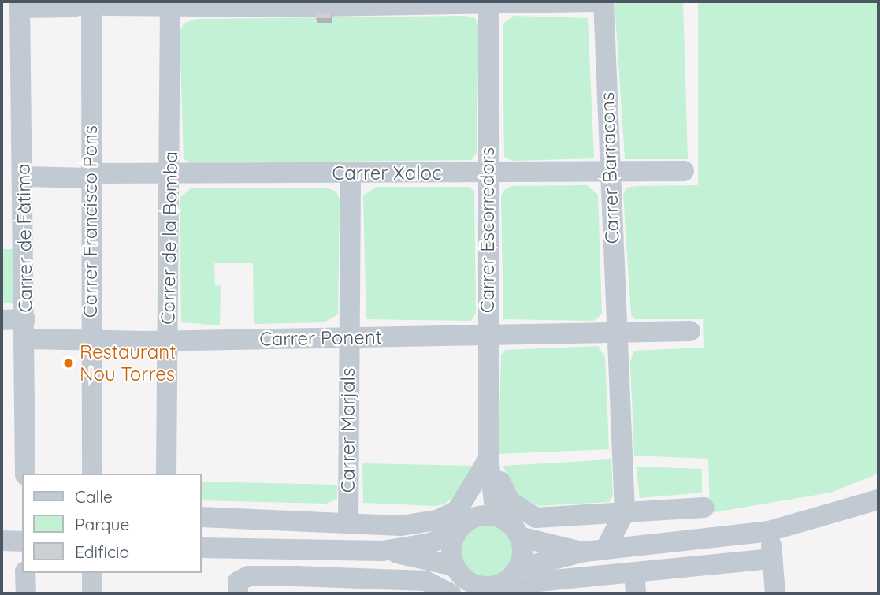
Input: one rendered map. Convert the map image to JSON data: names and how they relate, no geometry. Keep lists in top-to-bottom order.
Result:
{
  "streets": {
    "street": [
      "Carrer Barracons",
      "Carrer Xaloc",
      "Carrer Francisco Pons",
      "Carrer Escorredors",
      "Carrer de Fàtima",
      "Carrer de la Bomba",
      "Carrer Ponent",
      "Carrer Marjals"
    ]
  },
  "crossings": [
    ["Carrer Barracons", "Carrer Xaloc"],
    ["Carrer Barracons", "Carrer Ponent"],
    ["Carrer Xaloc", "Carrer Francisco Pons"],
    ["Carrer Xaloc", "Carrer Escorredors"],
    ["Carrer Xaloc", "Carrer de Fàtima"],
    ["Carrer Xaloc", "Carrer de la Bomba"],
    ["Carrer Xaloc", "Carrer Marjals"],
    ["Carrer Francisco Pons", "Carrer Ponent"],
    ["Carrer Escorredors", "Carrer Ponent"],
    ["Carrer Escorredors", "Carrer Marjals"],
    ["Carrer de Fàtima", "Carrer Ponent"],
    ["Carrer de la Bomba", "Carrer Ponent"],
    ["Carrer Ponent", "Carrer Marjals"]
  ],
  "places": ["Restaurant Nou Torres"],
  "legend": ["Calle", "Parque", "Edificio"]
}
